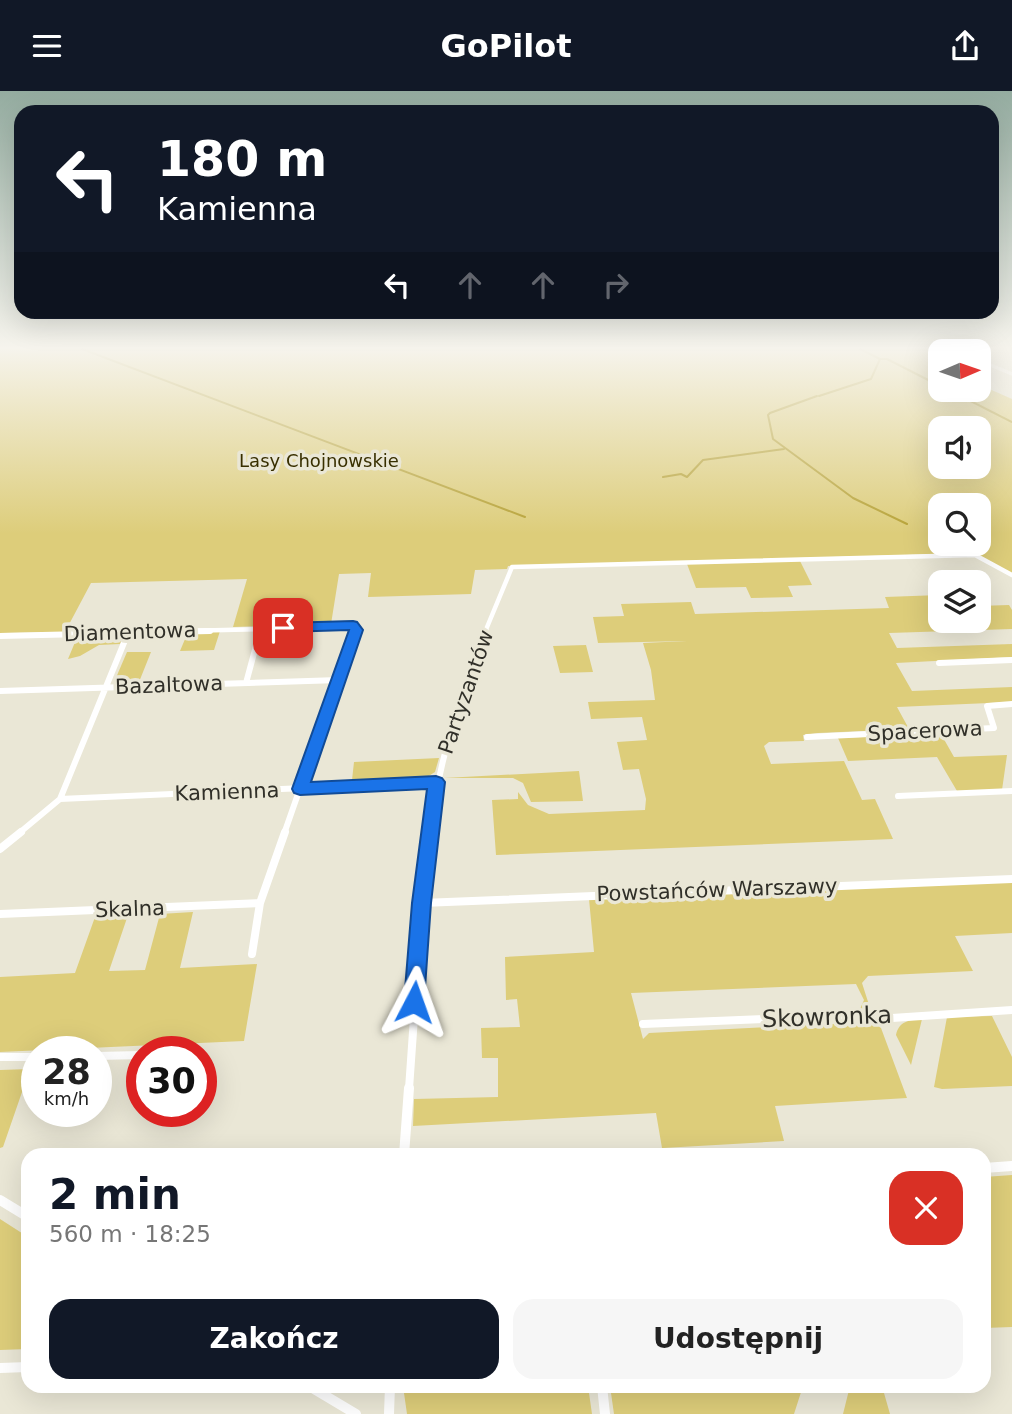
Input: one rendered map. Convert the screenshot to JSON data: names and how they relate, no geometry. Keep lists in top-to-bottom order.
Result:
{
  "streets": {
    "street": [
      "Diamentowa",
      "Bazaltowa",
      "Partyzantów",
      "Spacerowa",
      "Kamienna",
      "Powstańców Warszawy",
      "Skalna",
      "Skowronka"
    ]
  },
  "crossings": [
    ["Diamentowa", "Bazaltowa"],
    ["Partyzantów", "Kamienna"],
    ["Partyzantów", "Powstańców Warszawy"]
  ],
  "parks": ["Lasy Chojnowskie"],
  "north": "right",
  "page": {
    "header": "GoPilot",
    "turn": ["180 m", "Kamienna"],
    "speed": "28 km/h",
    "limit": "30",
    "heading": ["2 min", "560 m · 18:25"],
    "buttons": ["Zakończ", "Udostępnij"]
  }
}
